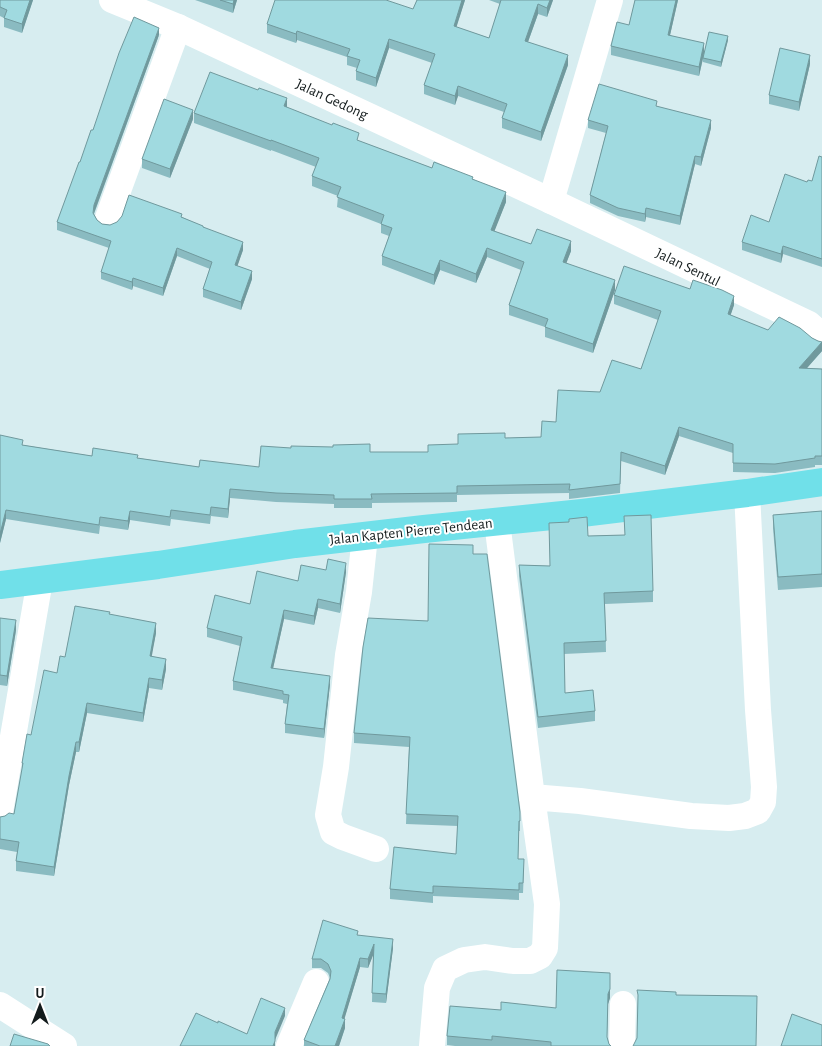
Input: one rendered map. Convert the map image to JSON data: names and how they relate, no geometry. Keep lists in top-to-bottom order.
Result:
{
  "streets": {
    "main road": ["Jalan Kapten Pierre Tendean"],
    "street": ["Jalan Gedong", "Jalan Sentul"]
  },
  "crossings": [
    ["Jalan Gedong", "Jalan Sentul"]
  ],
  "north": "top"
}
